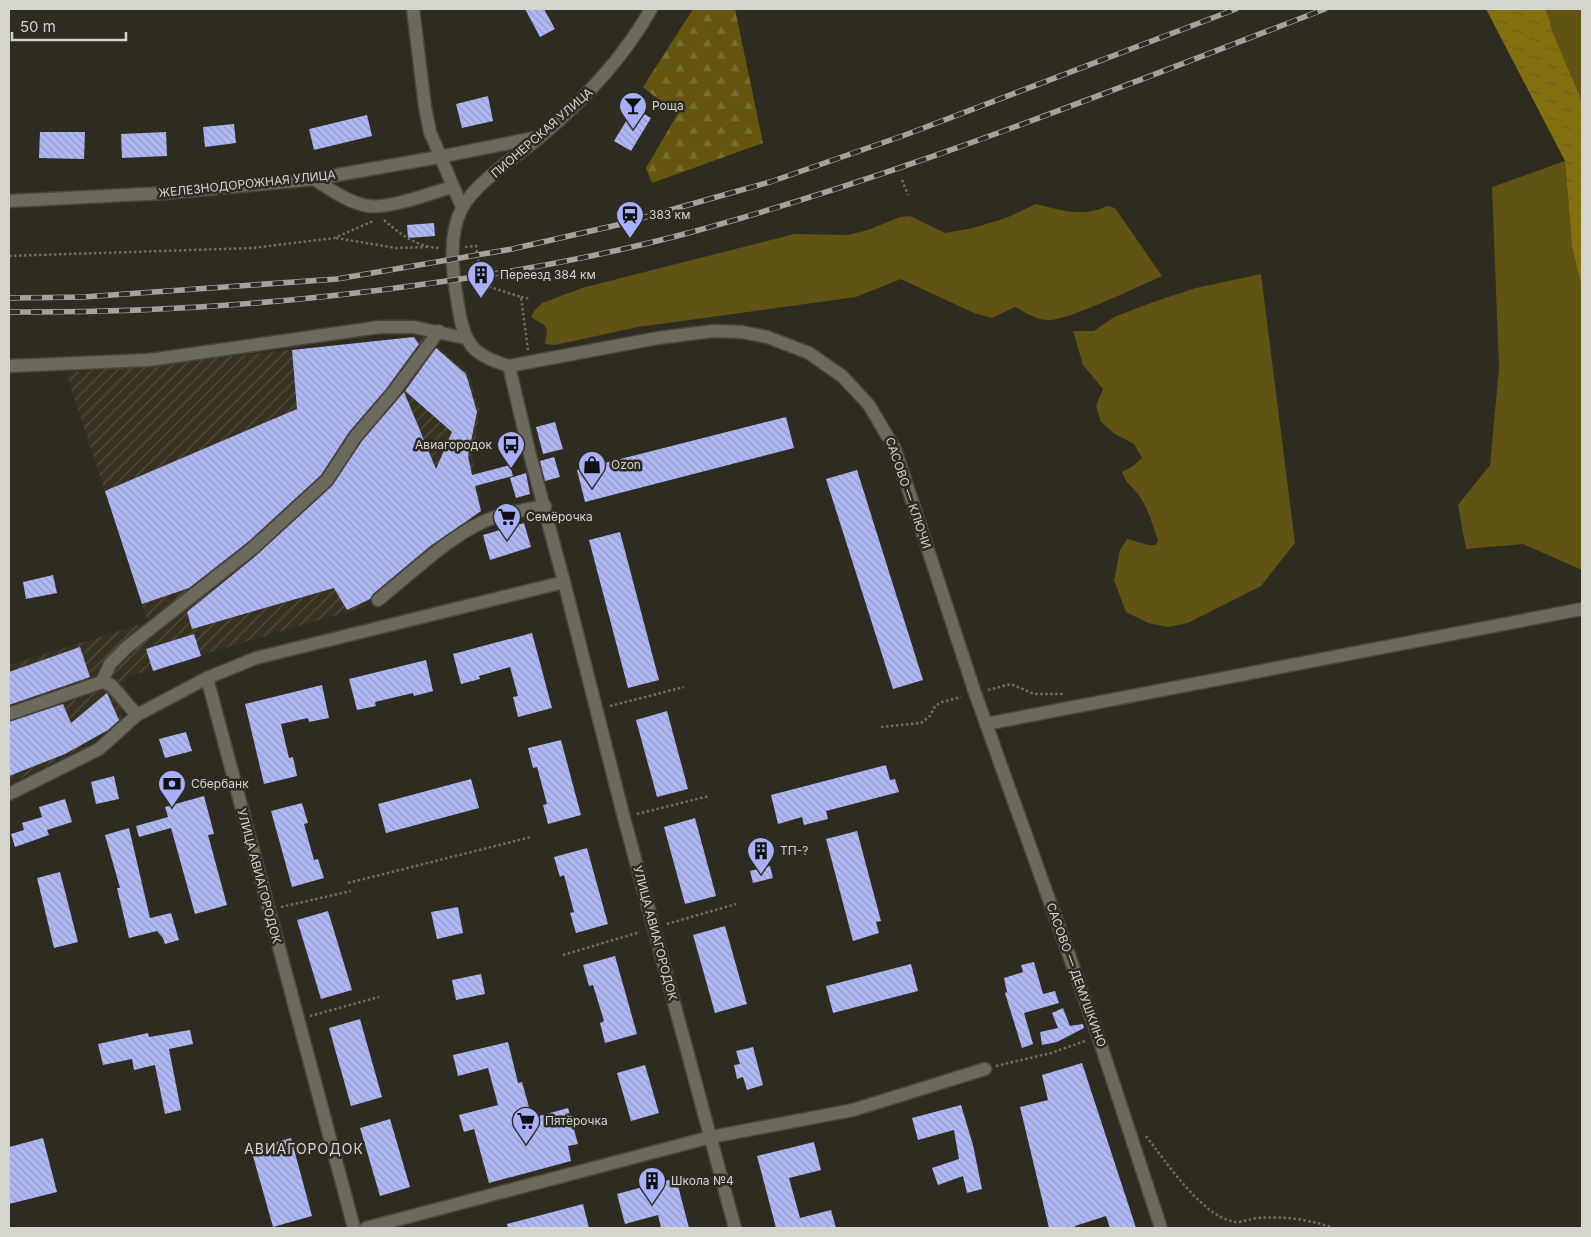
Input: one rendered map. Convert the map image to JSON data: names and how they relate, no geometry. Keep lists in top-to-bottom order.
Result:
{
  "streets": {
    "street": [
      "ПИОНЕРСКАЯ УЛИЦА",
      "ЖЕЛЕЗНОДОРОЖНАЯ УЛИЦА",
      "САСОВО — КЛЮЧИ",
      "УЛИЦА АВИАГОРОДОК",
      "САСОВО — ДЕМУШКИНО"
    ]
  },
  "crossings": [
    ["ПИОНЕРСКАЯ УЛИЦА", "ЖЕЛЕЗНОДОРОЖНАЯ УЛИЦА"],
    ["САСОВО — КЛЮЧИ", "УЛИЦА АВИАГОРОДОК"],
    ["САСОВО — КЛЮЧИ", "САСОВО — ДЕМУШКИНО"]
  ],
  "districts": ["АВИАГОРОДОК"],
  "places": {
    "bar": ["Роща"],
    "station": ["383 км"],
    "building": ["Переезд 384 км", "ТП-?", "Школа №4"],
    "bus stop": ["Авиагородок"],
    "shop": ["Ozon"],
    "supermarket": ["Семёрочка", "Пятёрочка"],
    "bank": ["Сбербанк"]
  },
  "scale_bar": "50 m"
}
